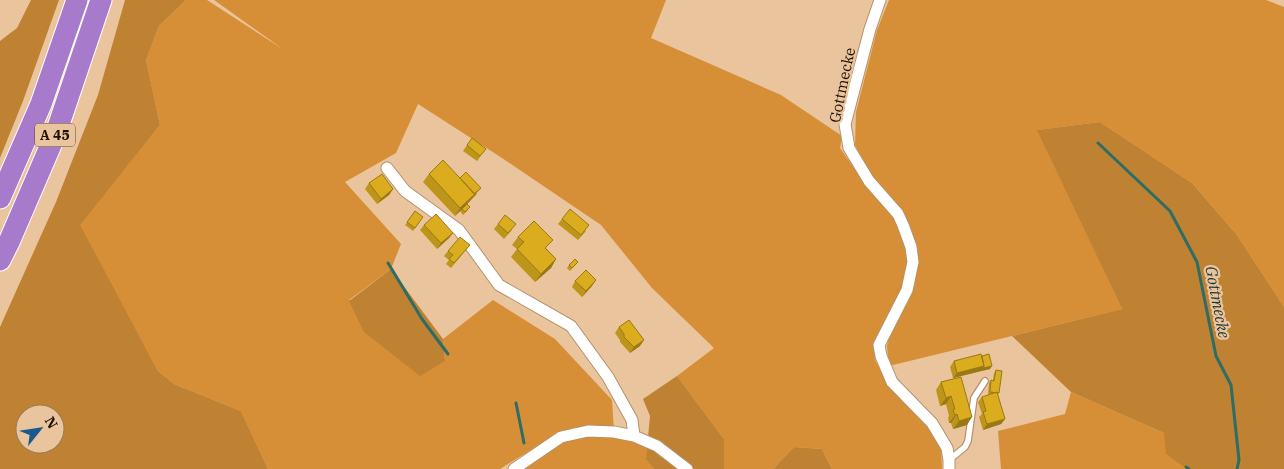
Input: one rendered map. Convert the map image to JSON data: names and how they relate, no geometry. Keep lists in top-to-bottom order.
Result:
{
  "streets": {
    "highway": ["A 45"],
    "street": ["Gottmecke"]
  },
  "water": ["Gottmecke"],
  "north": "top right"
}
